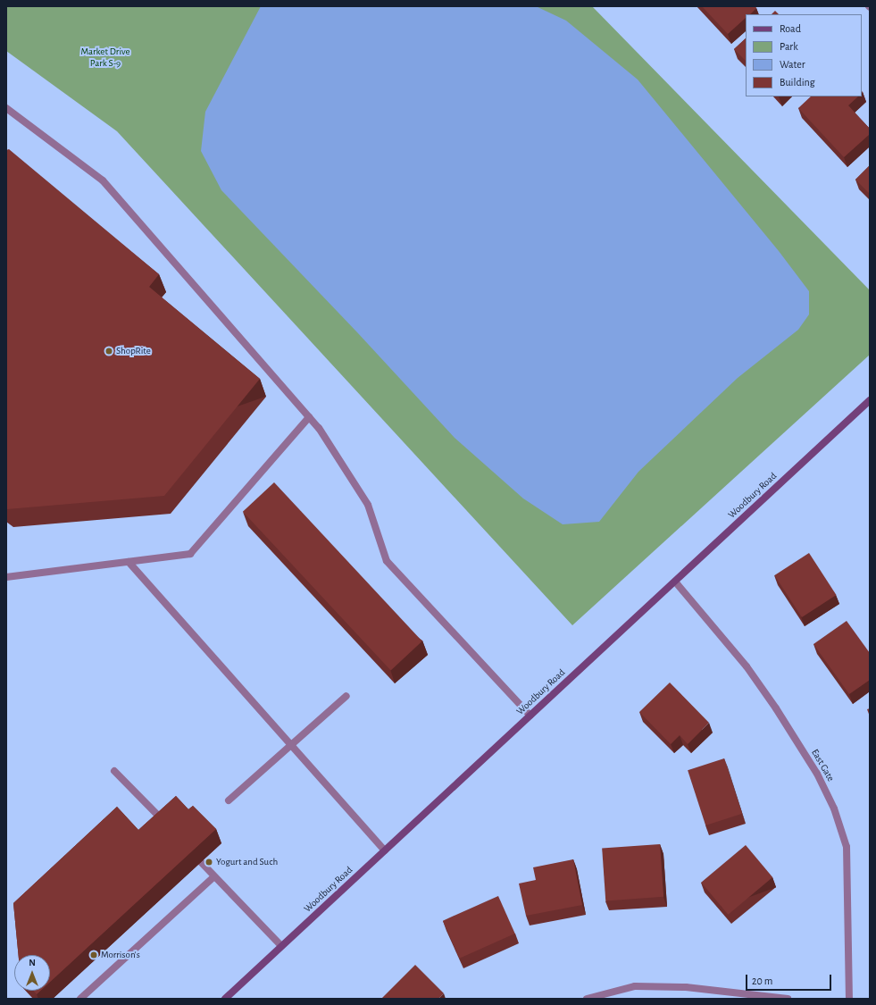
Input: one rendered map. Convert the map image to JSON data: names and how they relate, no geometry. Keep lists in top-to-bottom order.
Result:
{
  "streets": {
    "main road": ["Woodbury Road"],
    "street": ["East Gate"]
  },
  "crossings": [
    ["Woodbury Road", "East Gate"]
  ],
  "parks": ["Market Drive Park S-9"],
  "places": ["ShopRite", "Yogurt and Such", "Morrison's"],
  "legend": [
    "Road",
    "Park",
    "Water",
    "Building"
  ],
  "scale_bar": "20 m",
  "north": "top"
}
